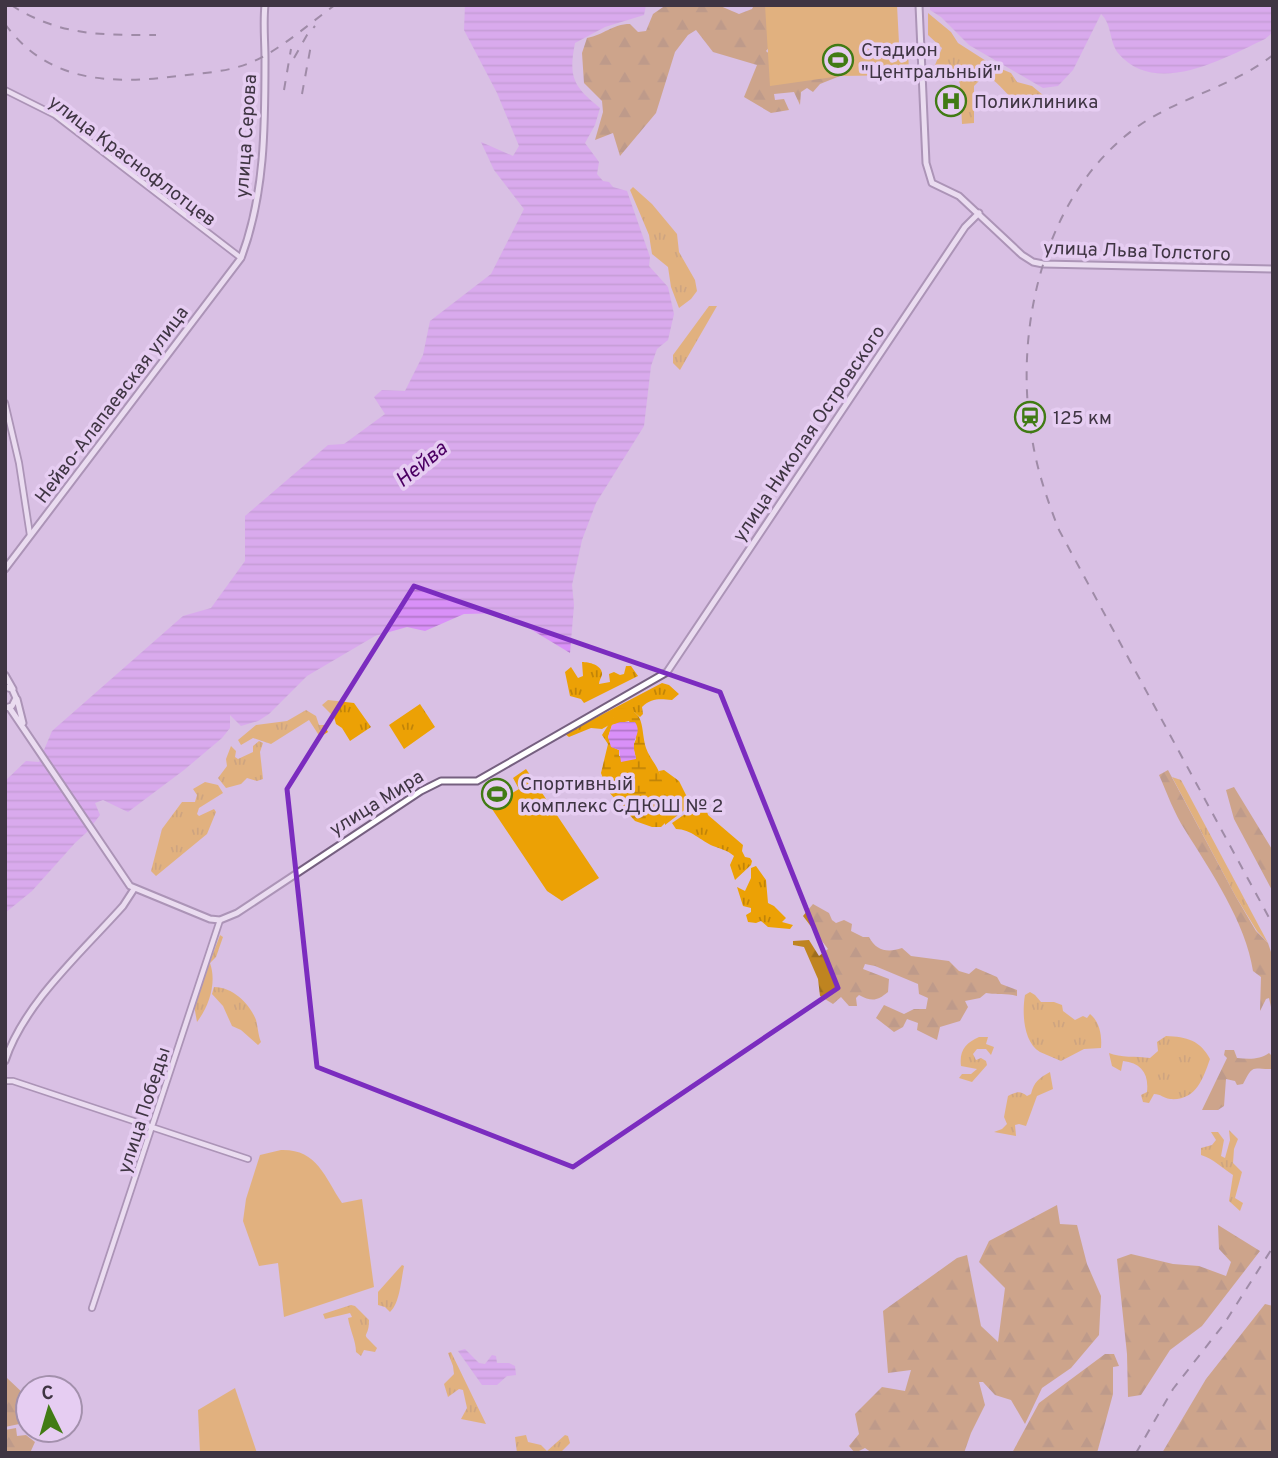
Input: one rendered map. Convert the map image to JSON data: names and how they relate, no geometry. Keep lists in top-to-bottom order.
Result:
{
  "streets": {
    "main road": [
      "улица Серова",
      "улица Льва Толстого",
      "Нейво-Алапаевская улица",
      "улица Николая Островского",
      "улица Мира"
    ],
    "street": ["улица Краснофлотцев", "улица Победы"]
  },
  "crossings": [
    ["улица Серова", "улица Краснофлотцев"],
    ["улица Серова", "Нейво-Алапаевская улица"],
    ["улица Краснофлотцев", "Нейво-Алапаевская улица"],
    ["улица Льва Толстого", "улица Николая Островского"],
    ["улица Николая Островского", "улица Мира"],
    ["улица Мира", "улица Победы"]
  ],
  "water": ["Нейва"],
  "places": {
    "sports": ["Стадион \"Центральный\"", "Спортивный комплекс СДЮШ № 2"],
    "hospital": ["Поликлиника"],
    "station": ["125 км"]
  },
  "north": "top"
}
